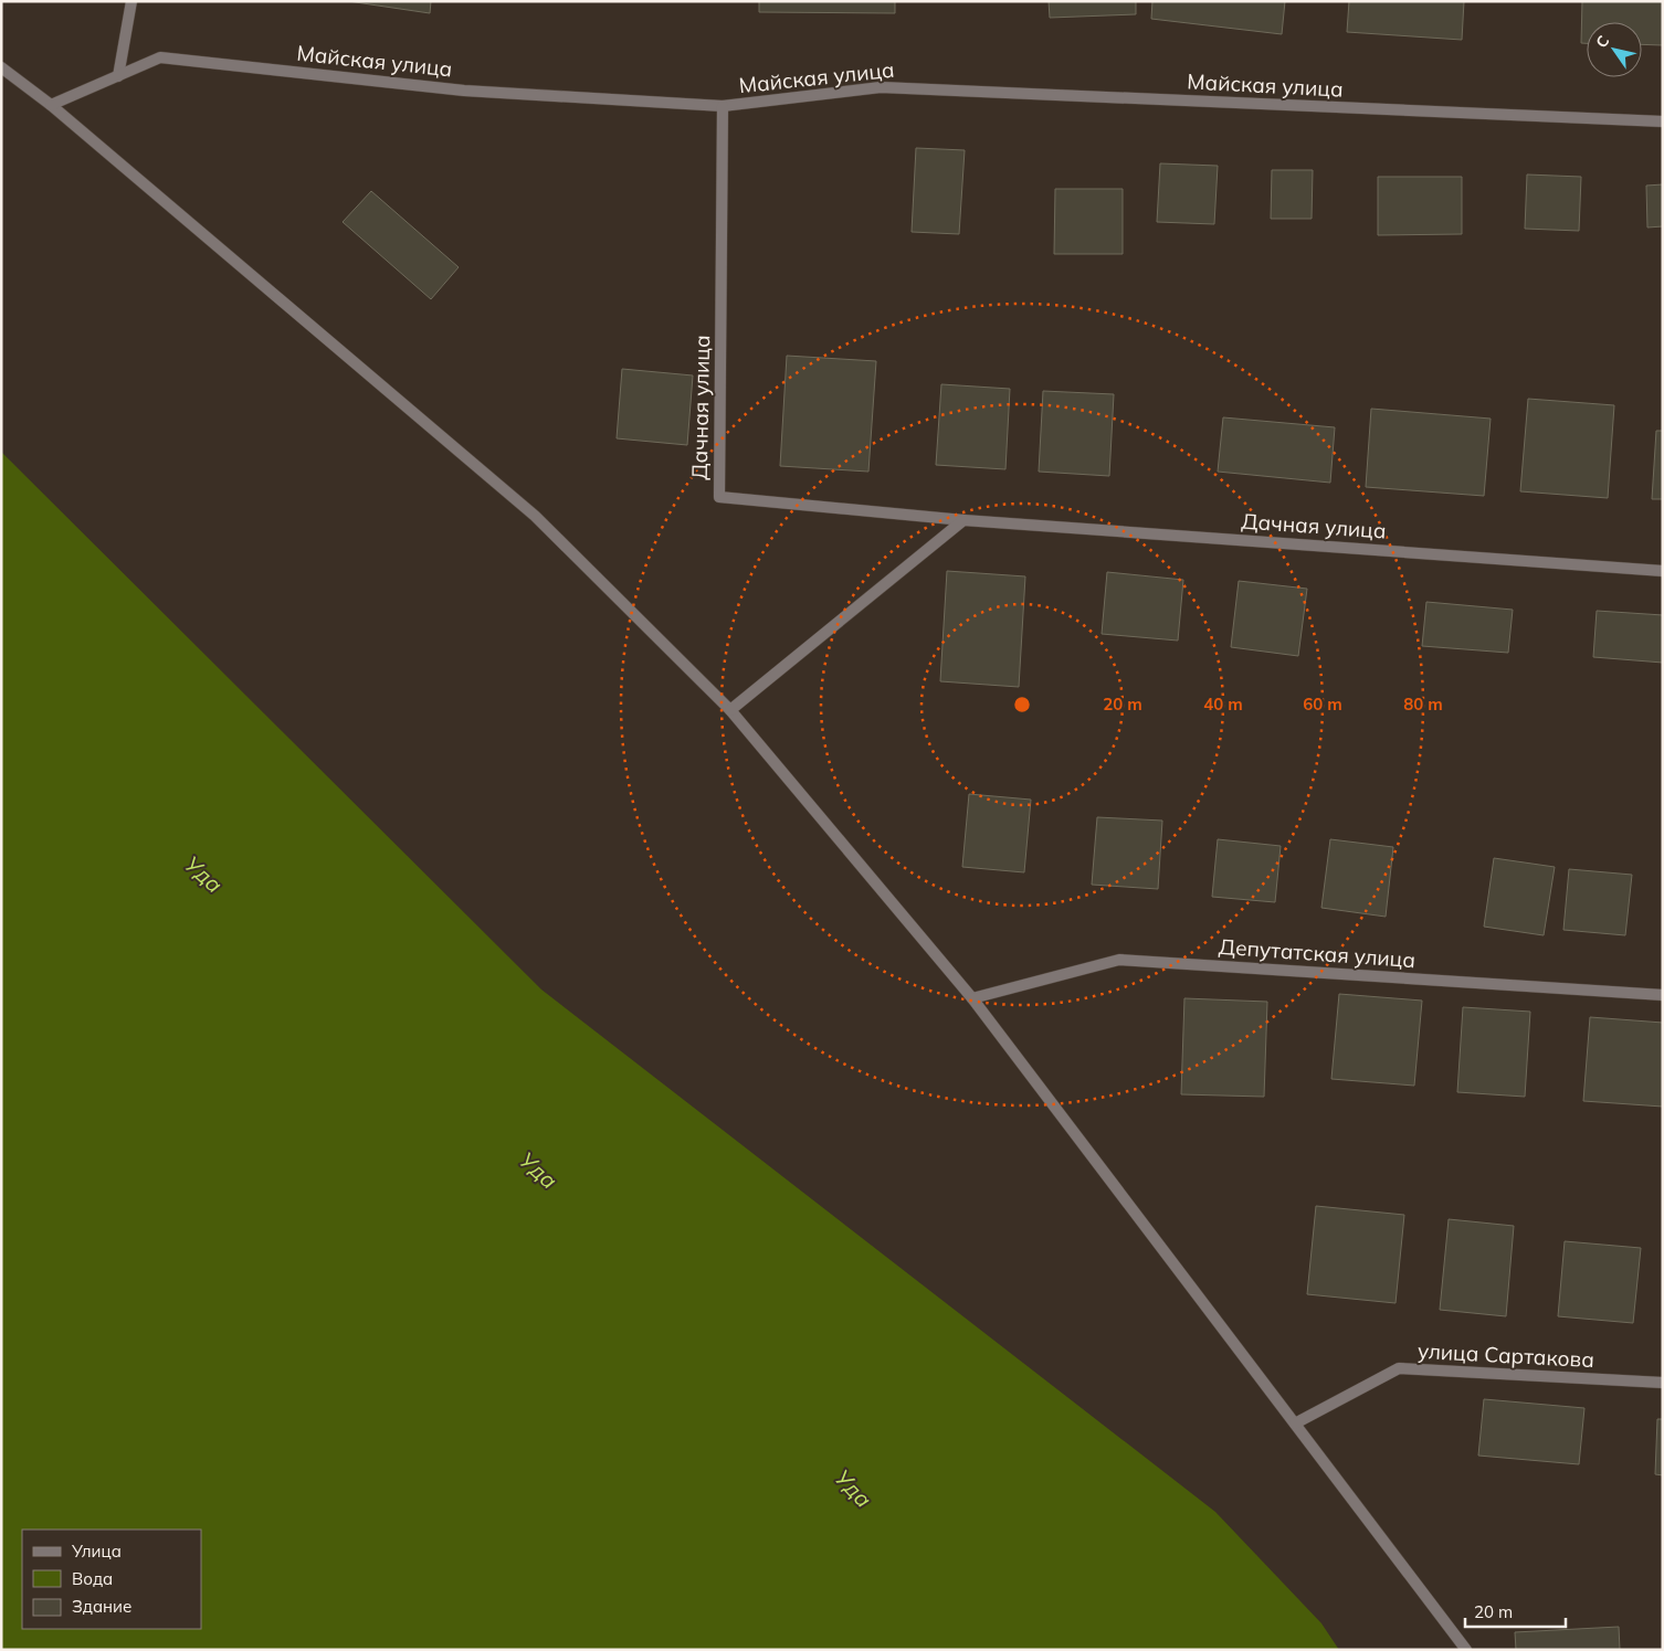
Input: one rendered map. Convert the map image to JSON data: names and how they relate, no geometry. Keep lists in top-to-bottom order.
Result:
{
  "streets": {
    "street": [
      "Майская улица",
      "Дачная улица",
      "Депутатская улица",
      "улица Сартакова"
    ]
  },
  "crossings": [
    ["Майская улица", "Дачная улица"]
  ],
  "water": ["Уда"],
  "legend": ["Улица", "Вода", "Здание"],
  "scale_bar": "20 m",
  "north": "top left",
  "rings": [
    "20 m",
    "40 m",
    "60 m",
    "80 m"
  ]
}
